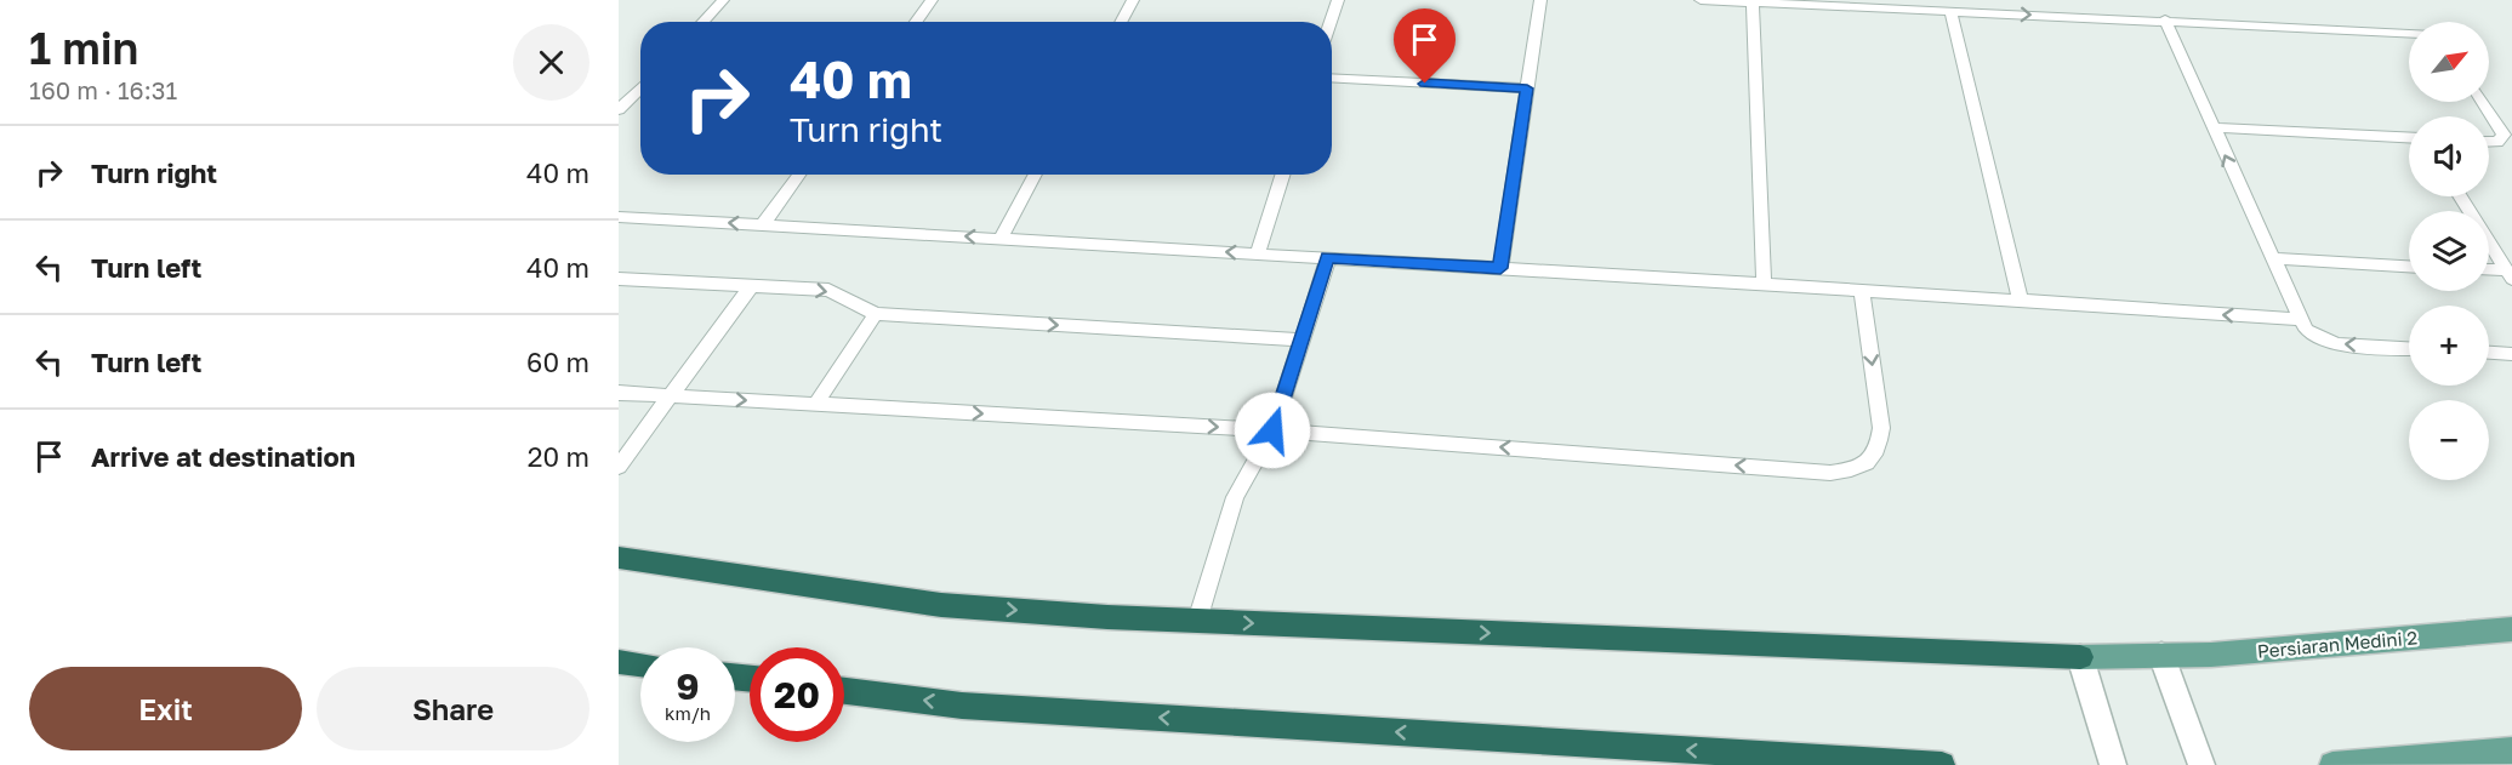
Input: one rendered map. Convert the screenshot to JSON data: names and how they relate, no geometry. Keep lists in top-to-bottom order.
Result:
{
  "streets": {
    "main road": ["Persiaran Medini 2"]
  },
  "north": "top right",
  "page": {
    "heading": ["1 min", "160 m · 16:31"],
    "map_buttons": ["+", "−"],
    "turn": ["40 m", "Turn right"],
    "list": [
      {
        "name": "Turn right",
        "value": "40 m"
      },
      {
        "name": "Turn left",
        "value": "40 m"
      },
      {
        "name": "Turn left",
        "value": "60 m"
      },
      {
        "name": "Arrive at destination",
        "value": "20 m"
      }
    ],
    "speed": "9 km/h",
    "limit": "20",
    "buttons": ["Exit", "Share"]
  }
}
